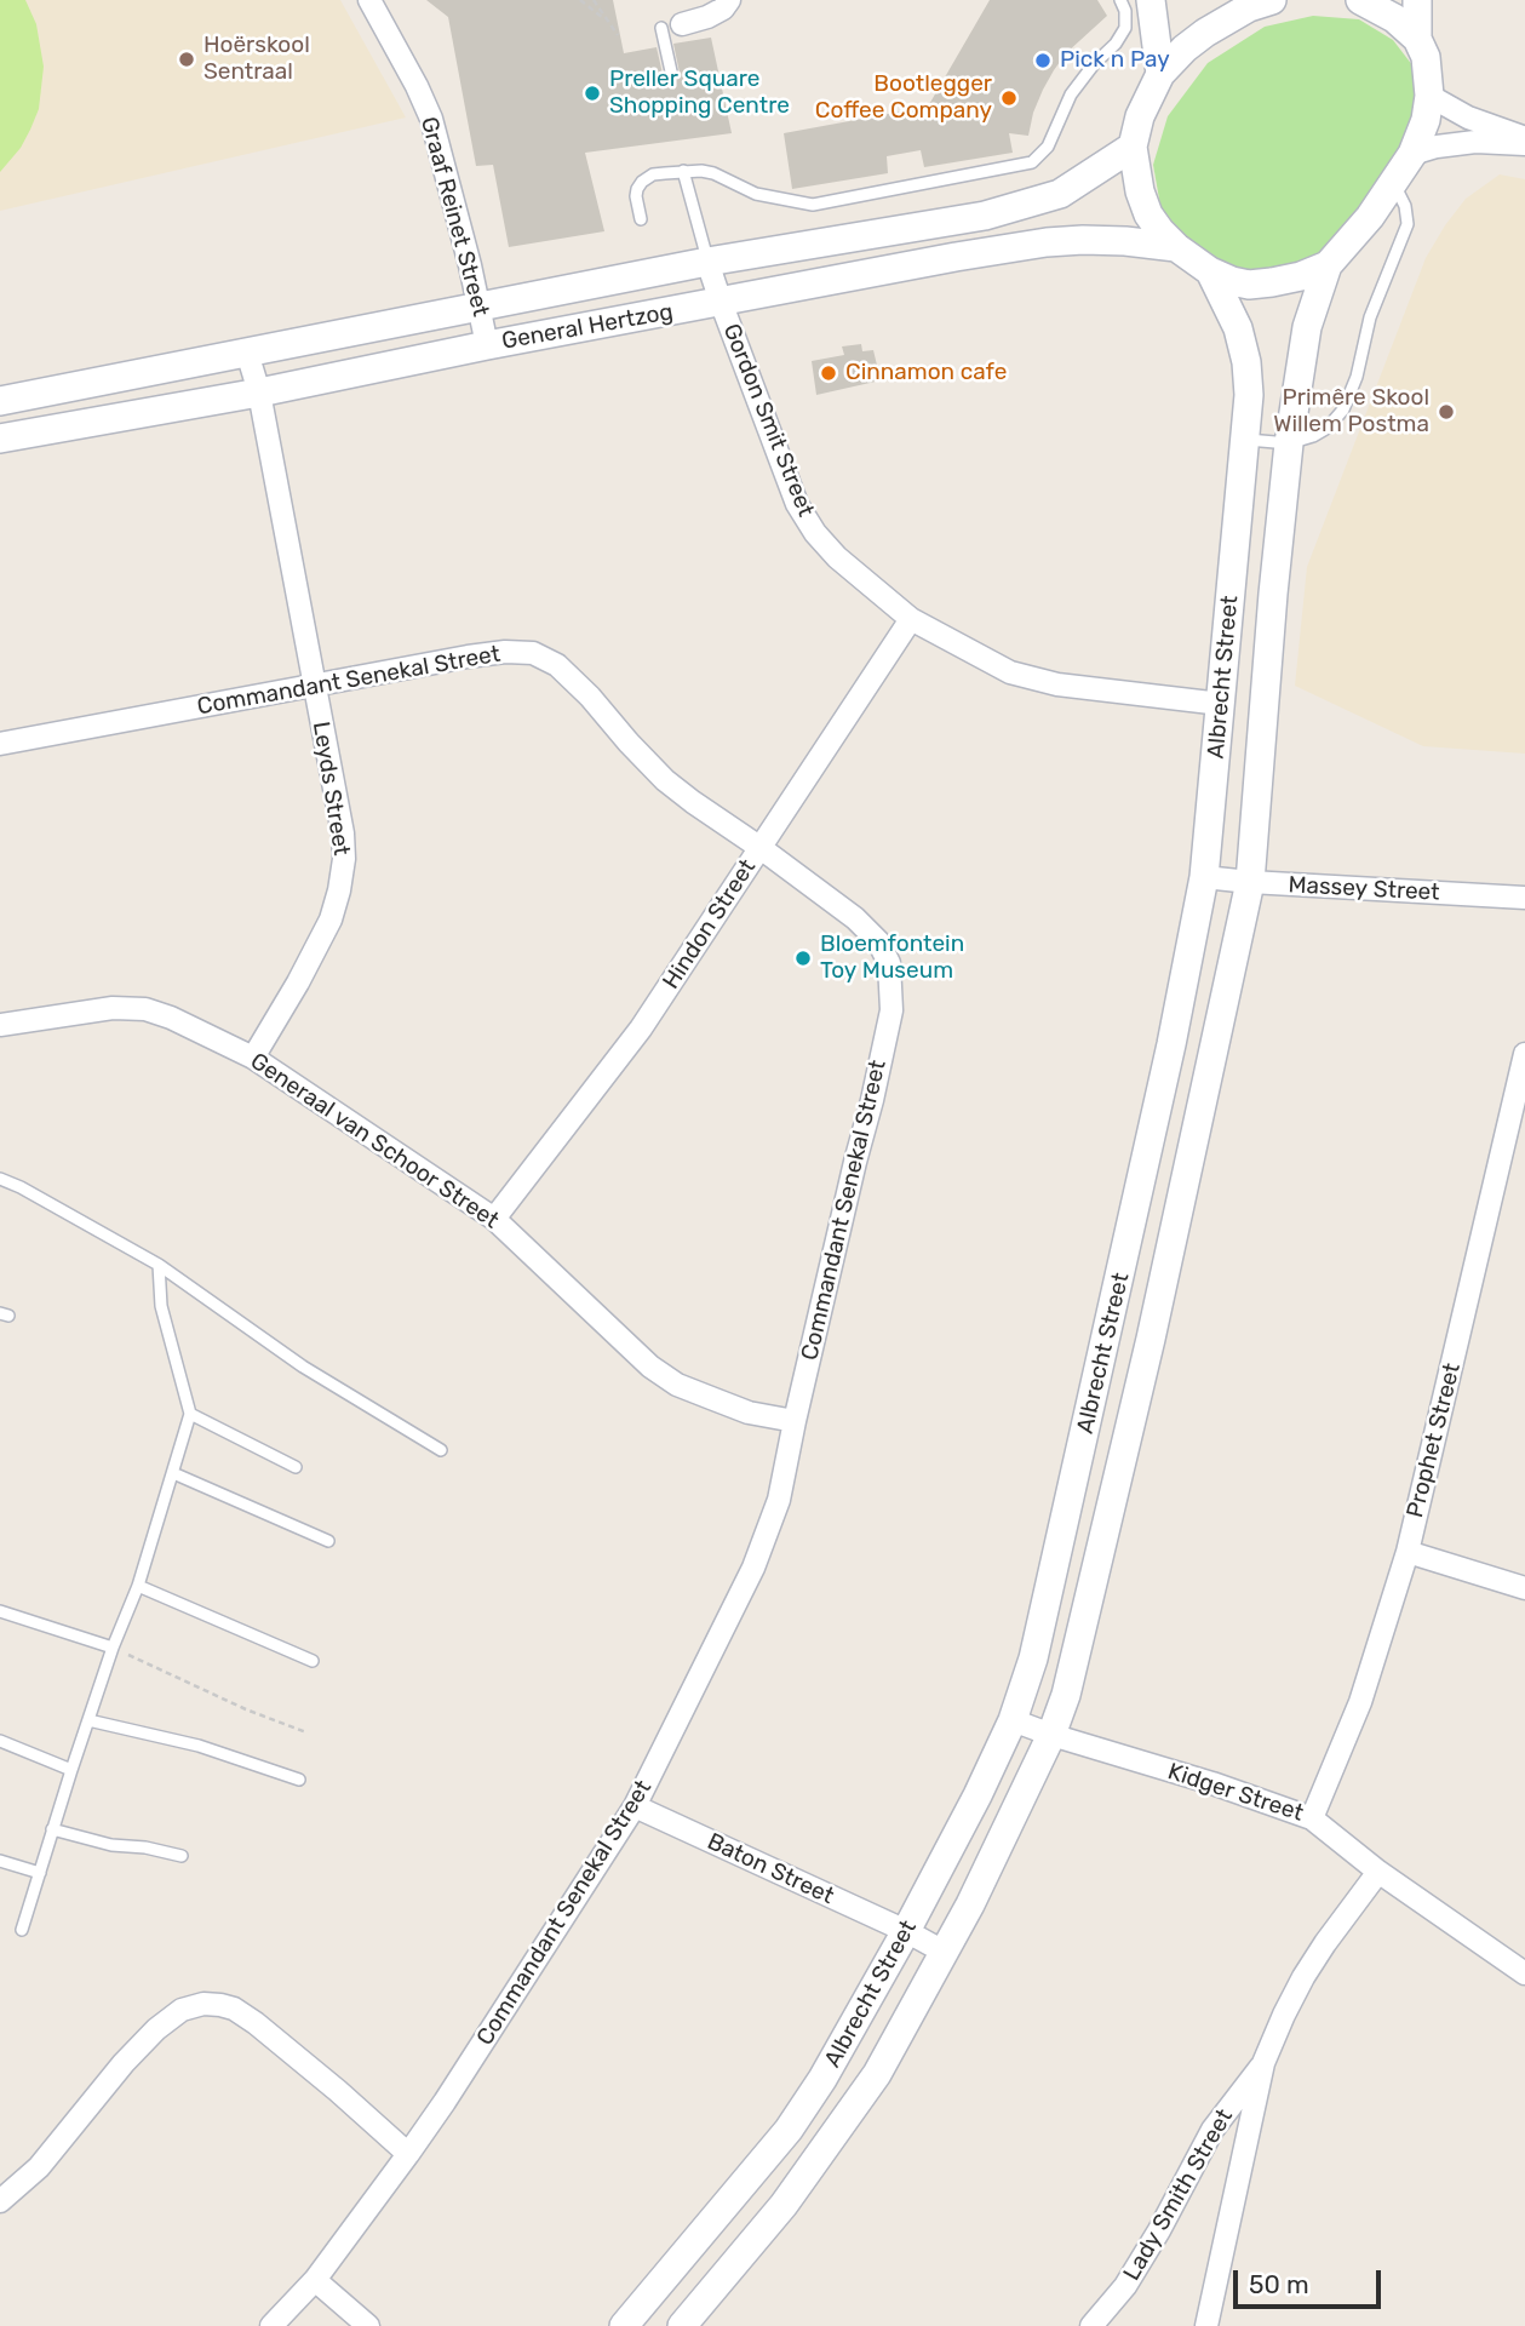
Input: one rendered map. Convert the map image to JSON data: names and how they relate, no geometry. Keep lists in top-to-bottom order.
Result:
{
  "streets": {
    "street": [
      "Graaf Reinet Street",
      "General Hertzog",
      "Gordon Smit Street",
      "Albrecht Street",
      "Commandant Senekal Street",
      "Leyds Street",
      "Massey Street",
      "Hindon Street",
      "Generaal van Schoor Street",
      "Prophet Street",
      "Kidger Street",
      "Baton Street",
      "Lady Smith Street"
    ]
  },
  "crossings": [
    ["Graaf Reinet Street", "General Hertzog"],
    ["General Hertzog", "Gordon Smit Street"],
    ["General Hertzog", "Leyds Street"],
    ["Gordon Smit Street", "Albrecht Street"],
    ["Gordon Smit Street", "Hindon Street"],
    ["Albrecht Street", "Massey Street"],
    ["Albrecht Street", "Kidger Street"],
    ["Albrecht Street", "Baton Street"],
    ["Commandant Senekal Street", "Leyds Street"],
    ["Commandant Senekal Street", "Hindon Street"],
    ["Commandant Senekal Street", "Generaal van Schoor Street"],
    ["Commandant Senekal Street", "Baton Street"],
    ["Leyds Street", "Generaal van Schoor Street"],
    ["Hindon Street", "Generaal van Schoor Street"],
    ["Prophet Street", "Kidger Street"],
    ["Kidger Street", "Lady Smith Street"]
  ],
  "places": [
    "Hoërskool Sentraal",
    "Pick n Pay",
    "Preller Square Shopping Centre",
    "Bootlegger Coffee Company",
    "Cinnamon cafe",
    "Primêre Skool Willem Postma",
    "Bloemfontein Toy Museum"
  ],
  "scale_bar": "50 m"
}
